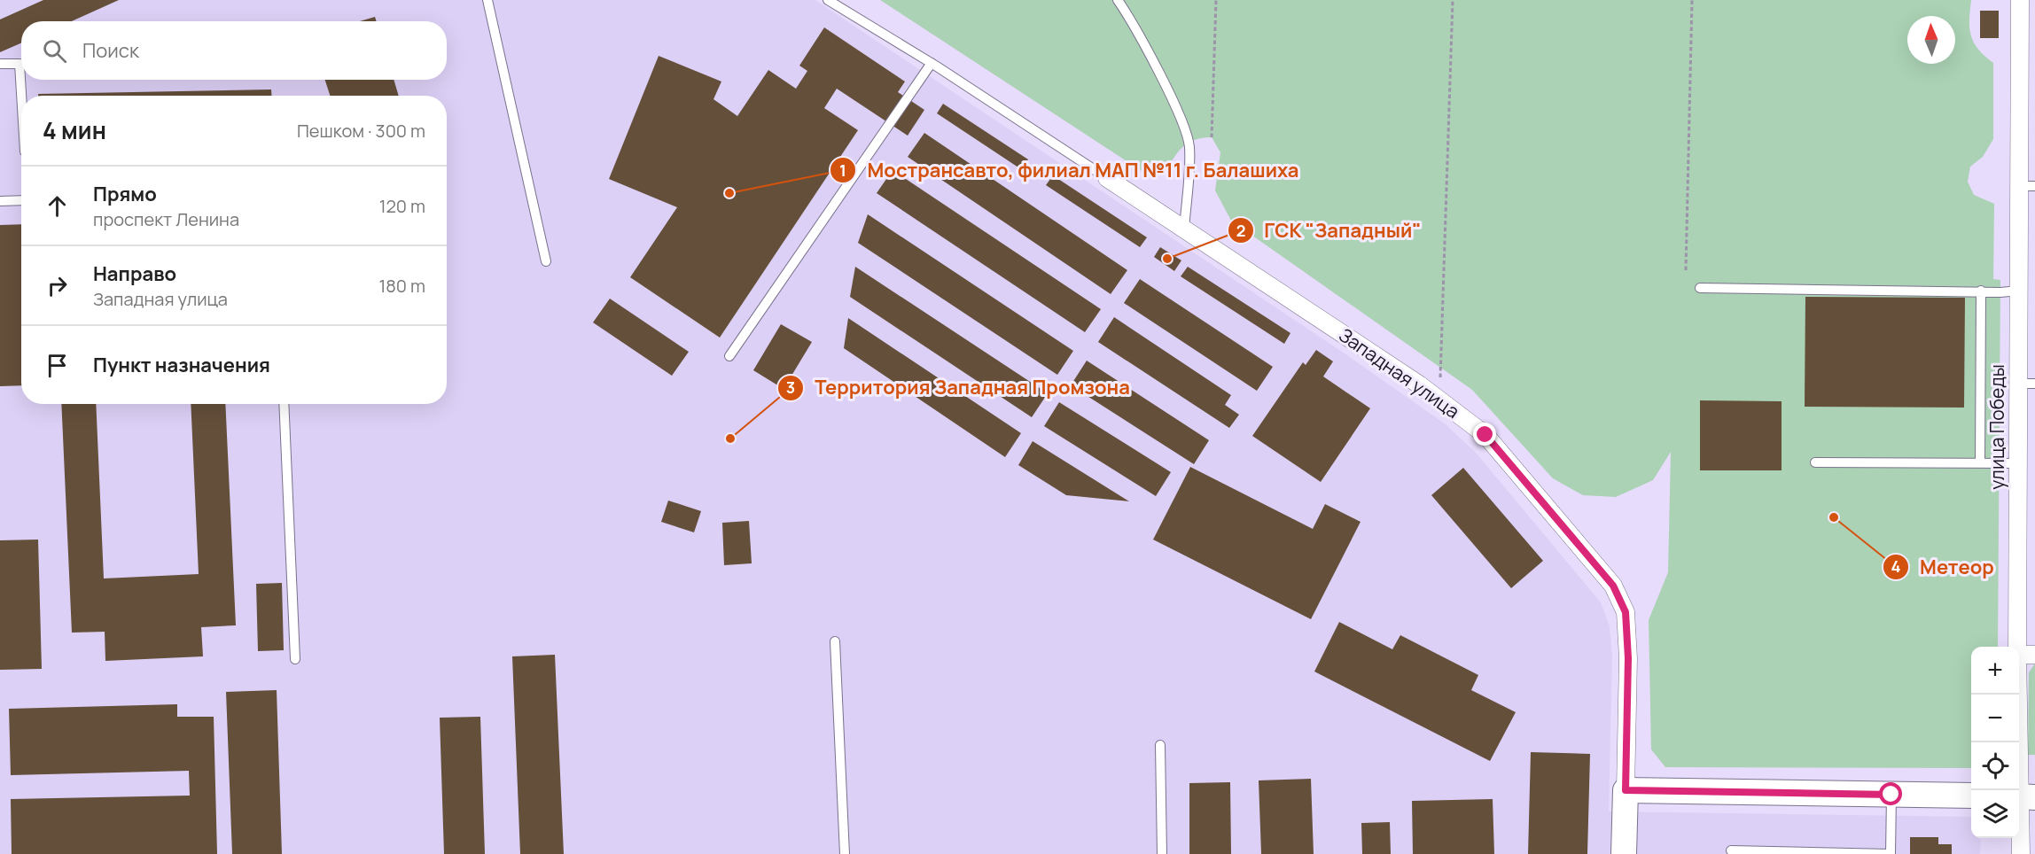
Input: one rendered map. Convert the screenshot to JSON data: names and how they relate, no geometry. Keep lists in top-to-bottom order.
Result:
{
  "streets": {
    "street": ["Западная улица", "улица Победы"]
  },
  "places": [
    "Мострансавто, филиал МАП №11 г. Балашиха",
    "ГСК \"Западный\"",
    "Территория Западная Промзона",
    "Метеор"
  ],
  "north": "top",
  "page": {
    "search": "Поиск",
    "heading": ["4 мин", "Пешком · 300 m"],
    "list": [
      ["Прямо", "проспект Ленина", "120 m"],
      ["Направо", "Западная улица", "180 m"],
      "Пункт назначения"
    ],
    "map_buttons": ["+", "−"]
  }
}
